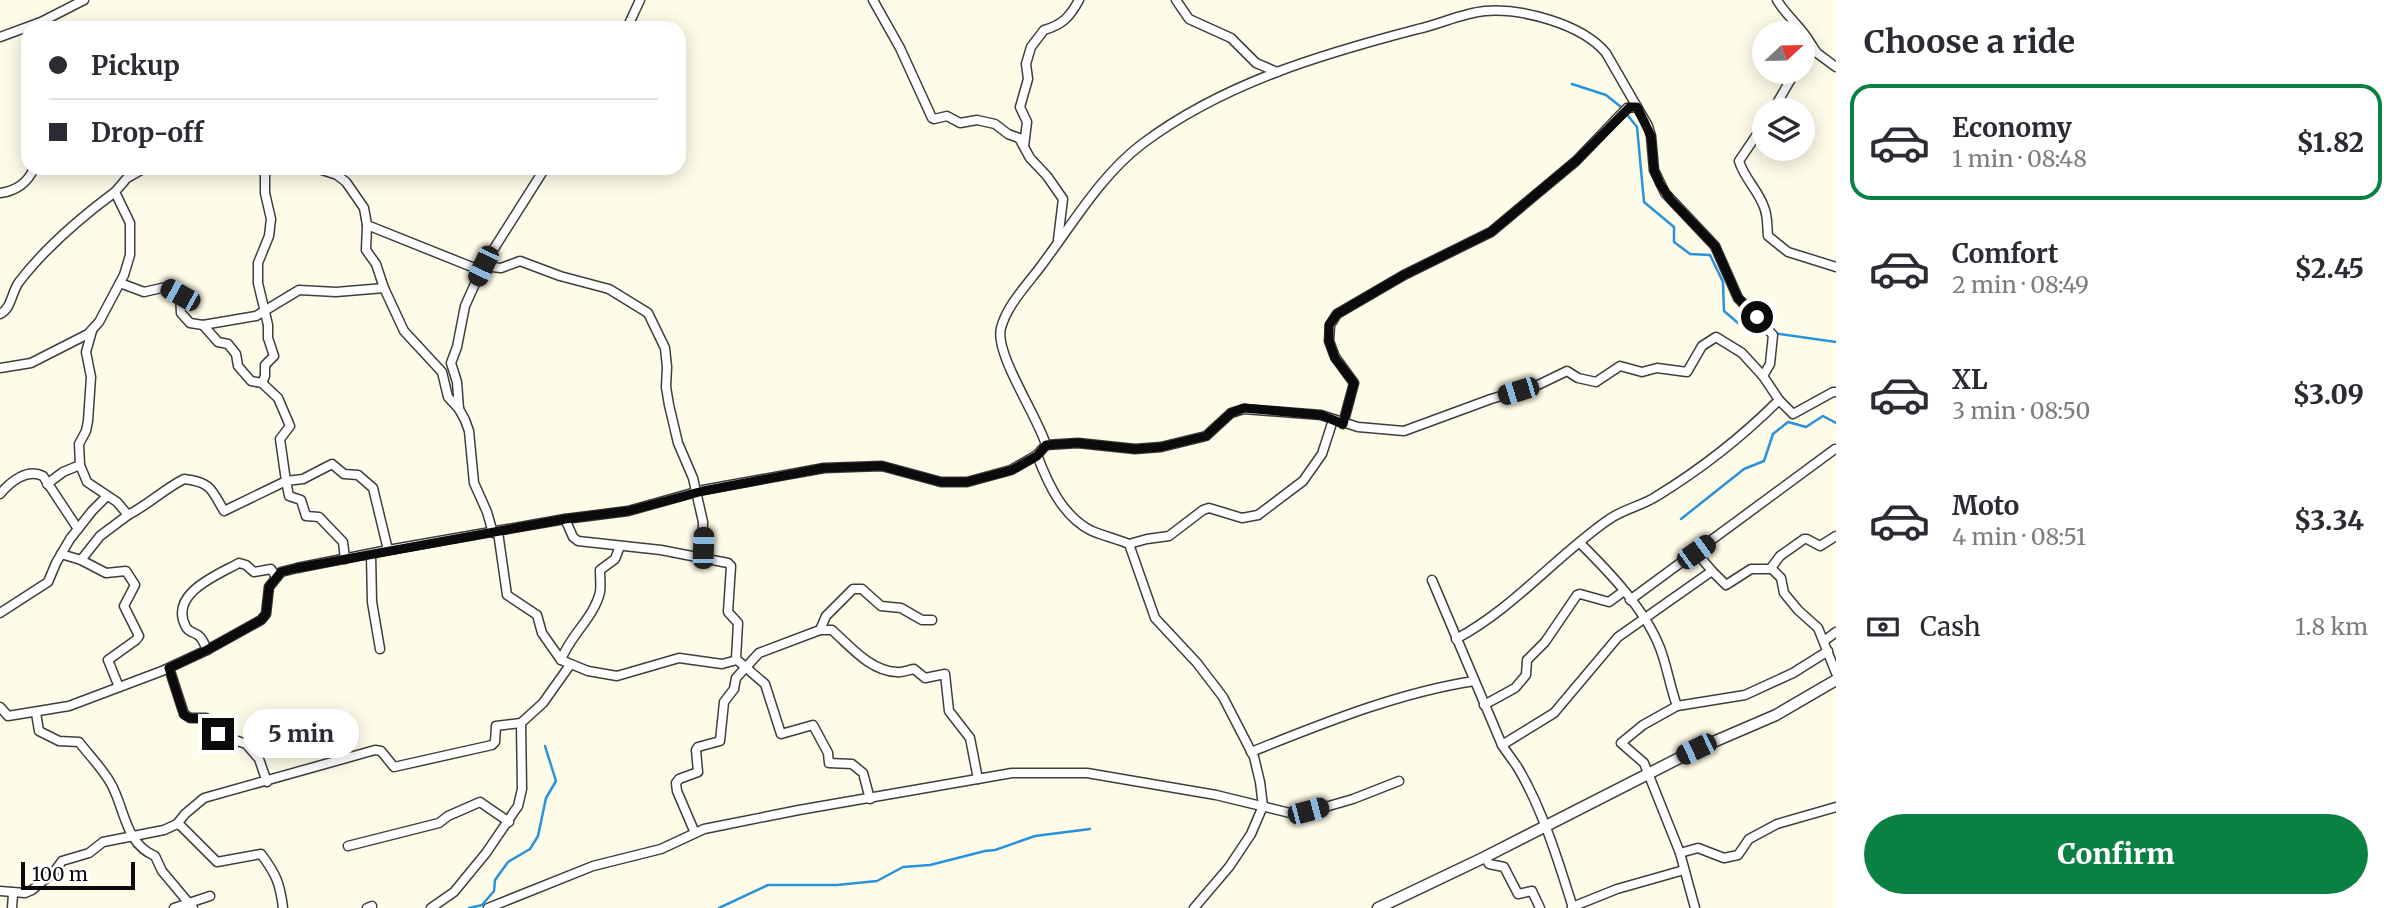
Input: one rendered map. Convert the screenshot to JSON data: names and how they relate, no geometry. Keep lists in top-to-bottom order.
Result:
{
  "scale_bar": "100 m",
  "north": "right",
  "page": {
    "heading": "Choose a ride",
    "banner": ["Pickup", "Drop-off"],
    "list": [
      {
        "name": "Economy",
        "note": "1 min · 08:48",
        "value": "$1.82"
      },
      {
        "name": "Comfort",
        "note": "2 min · 08:49",
        "value": "$2.45"
      },
      {
        "name": "XL",
        "note": "3 min · 08:50",
        "value": "$3.09"
      },
      {
        "name": "Moto",
        "note": "4 min · 08:51",
        "value": "$3.34"
      }
    ],
    "pay": ["Cash", "1.8 km"],
    "bubble": "5 min",
    "buttons": "Confirm",
    "scale": "100 m"
  }
}
